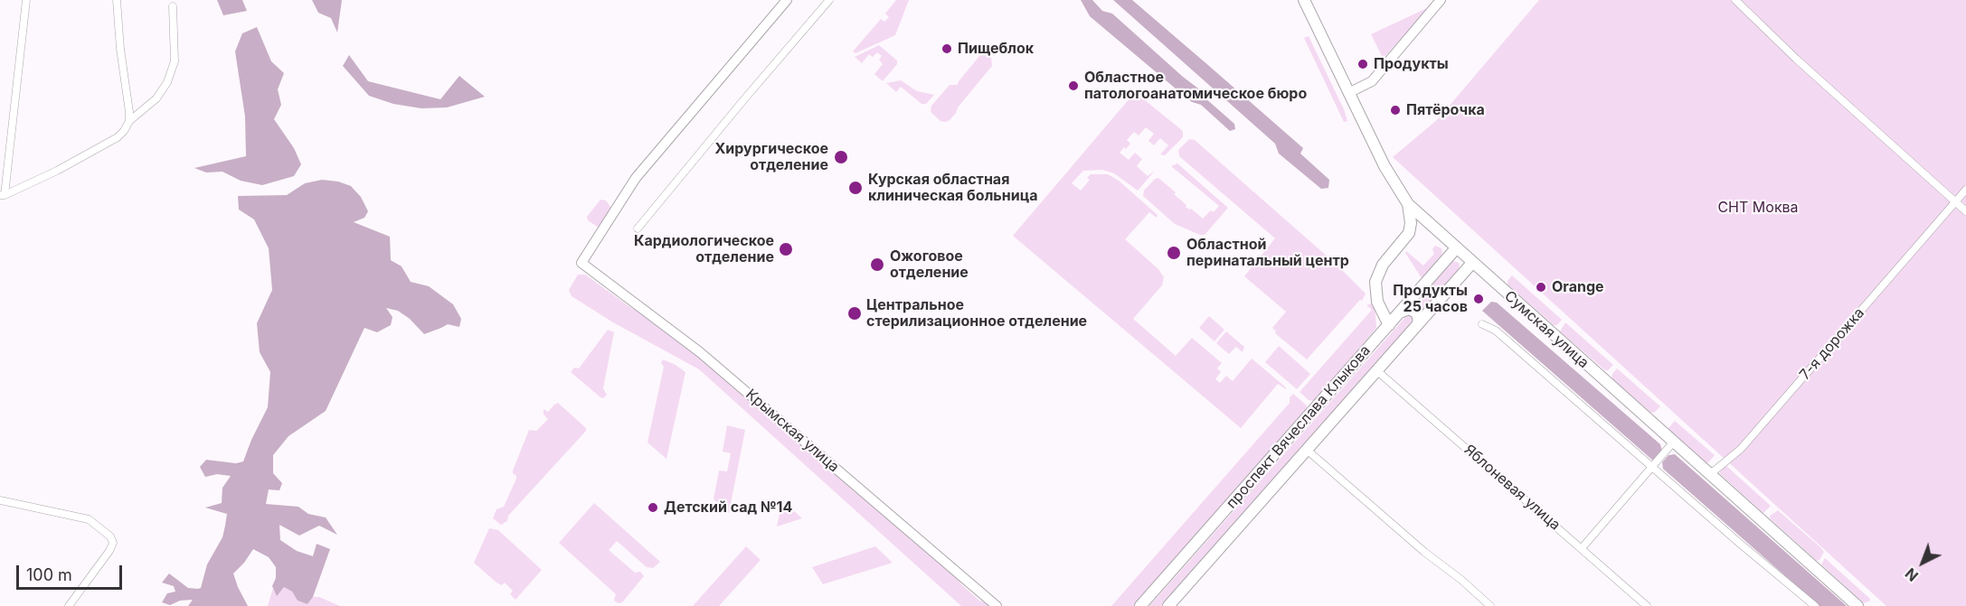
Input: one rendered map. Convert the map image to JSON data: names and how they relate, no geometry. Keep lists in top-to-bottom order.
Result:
{
  "streets": {
    "main road": ["Сумская улица", "проспект Вячеслава Клыкова"],
    "street": ["7-я дорожка", "Крымская улица", "Яблоневая улица"]
  },
  "crossings": [
    ["Сумская улица", "7-я дорожка"],
    ["Сумская улица", "проспект Вячеслава Клыкова"],
    ["проспект Вячеслава Клыкова", "Яблоневая улица"]
  ],
  "parks": ["СНТ Моква"],
  "places": [
    "Пищеблок",
    "Продукты",
    "Областное патологоанатомическое бюро",
    "Пятёрочка",
    "Хирургическое отделение",
    "Курская областная клиническая больница",
    "Кардиологическое отделение",
    "Областной перинатальный центр",
    "Ожоговое отделение",
    "Orange",
    "Продукты 25 часов",
    "Центральное стерилизационное отделение",
    "Детский сад №14"
  ],
  "scale_bar": "100 m",
  "north": "bottom left"
}
